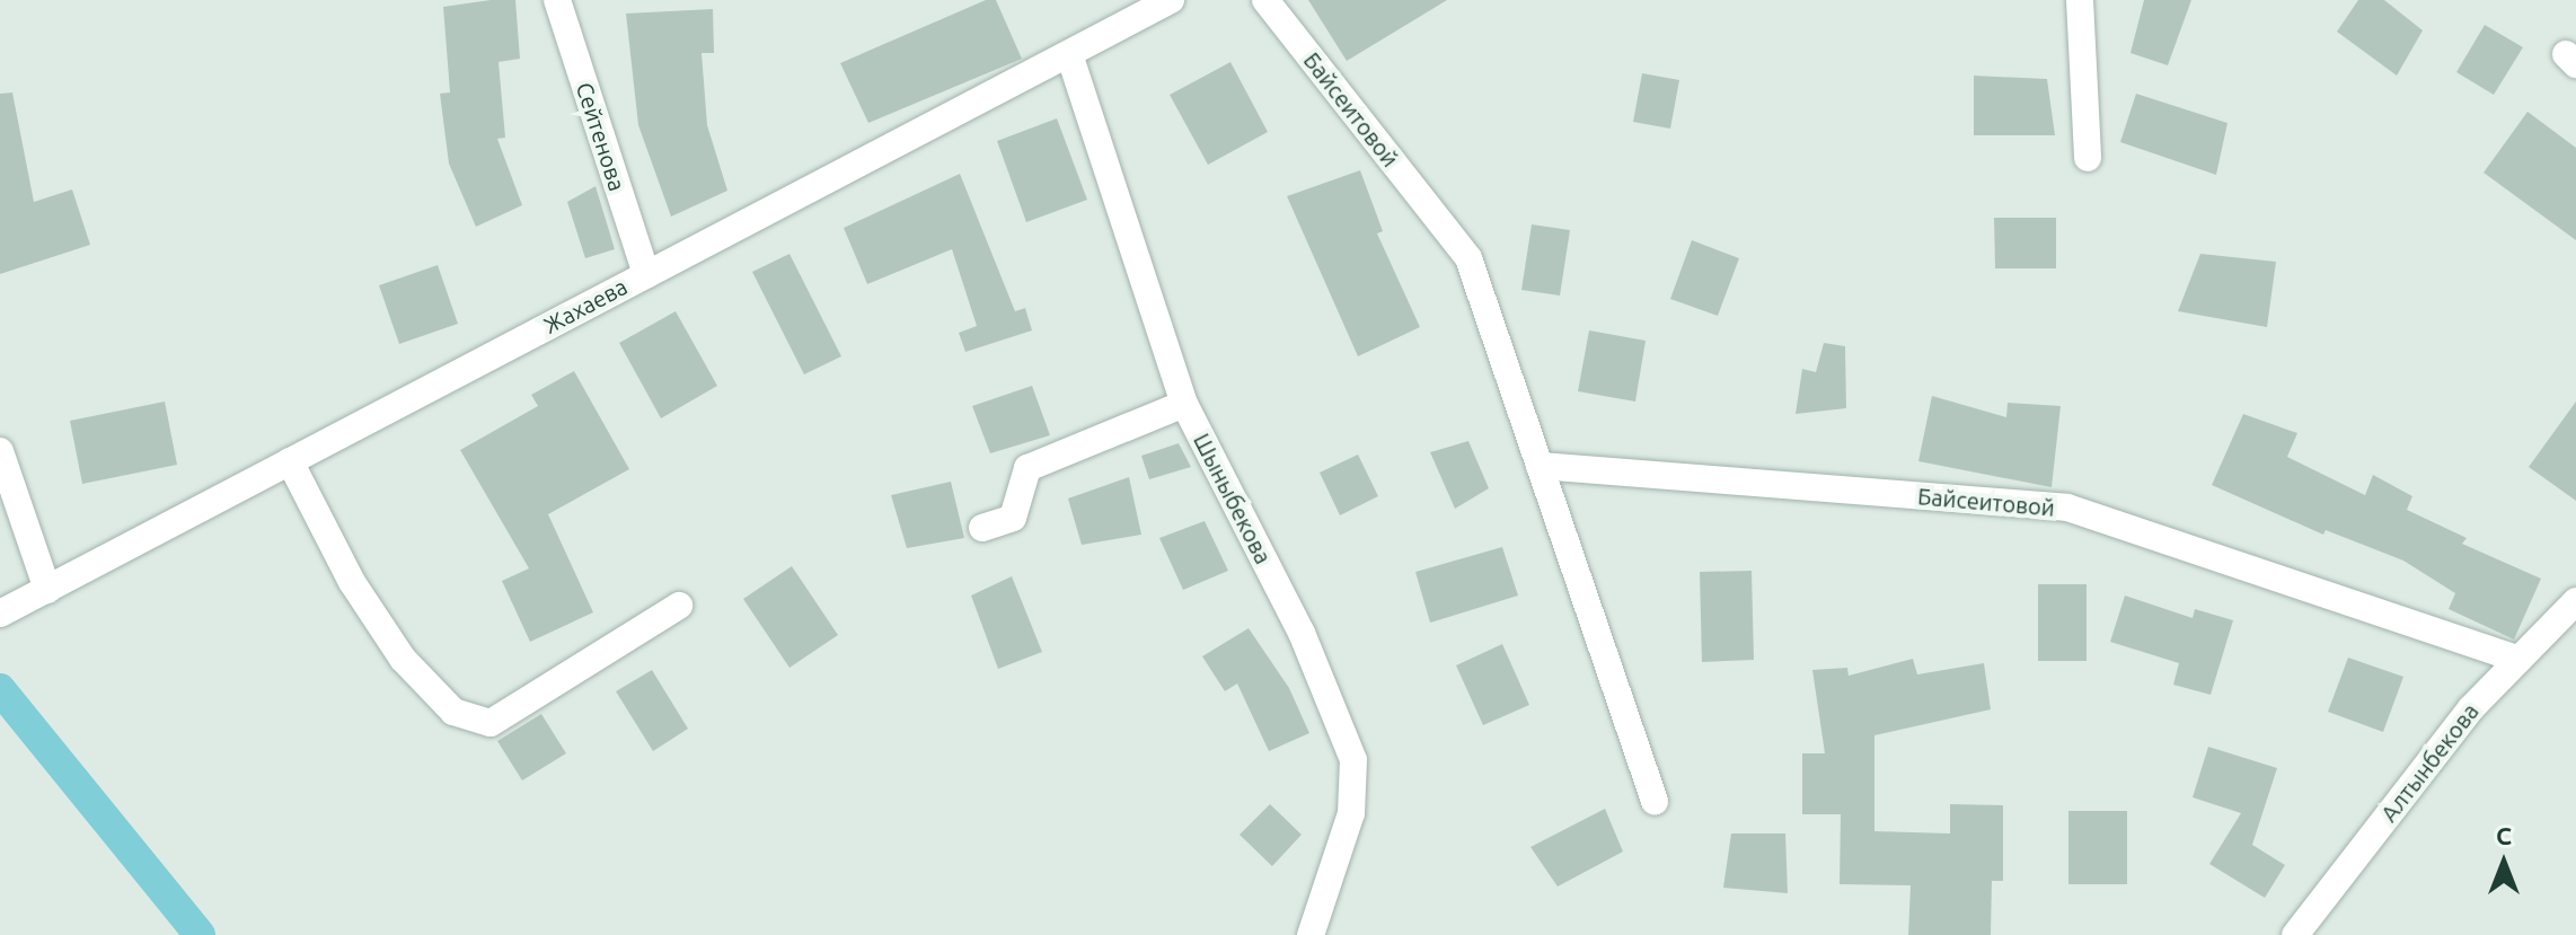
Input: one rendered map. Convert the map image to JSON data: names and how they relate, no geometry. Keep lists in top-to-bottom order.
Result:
{
  "streets": {
    "street": [
      "Байсеитовой",
      "Сейтенова",
      "Жахаева",
      "Шыныбекова",
      "Алтынбекова"
    ]
  },
  "crossings": [
    ["Байсеитовой", "Алтынбекова"],
    ["Сейтенова", "Жахаева"],
    ["Жахаева", "Шыныбекова"]
  ],
  "north": "top"
}
